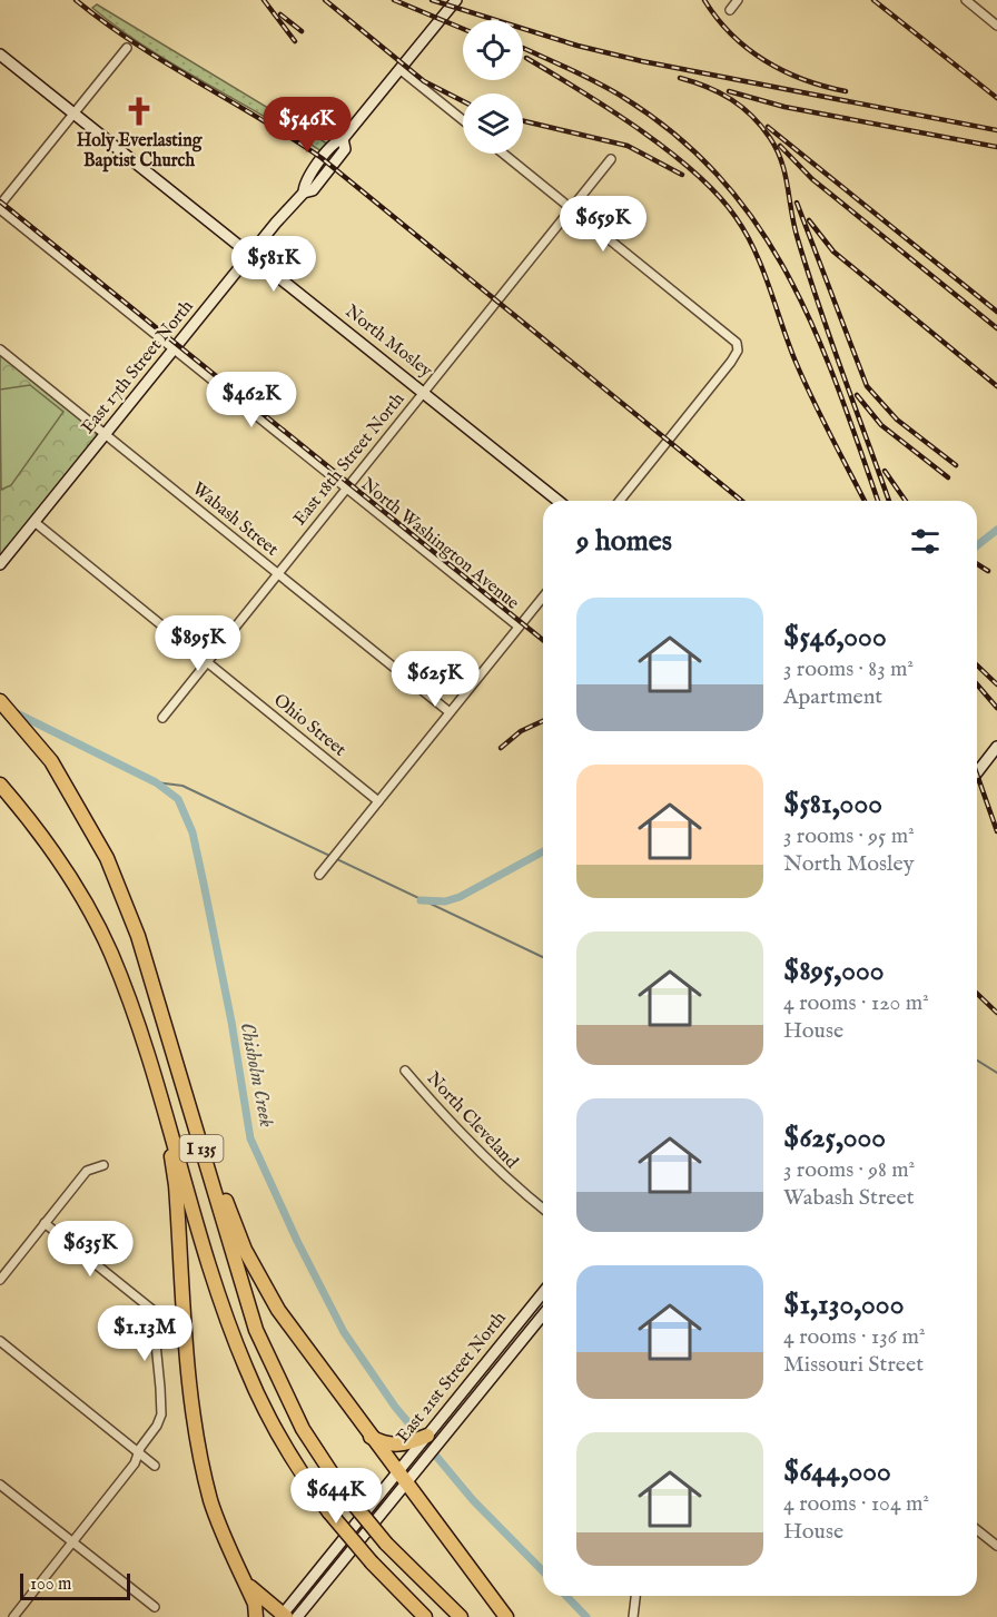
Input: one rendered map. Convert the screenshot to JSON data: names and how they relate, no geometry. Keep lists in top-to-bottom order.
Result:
{
  "streets": {
    "highway": ["I 135"],
    "street": [
      "North Mosley",
      "East 17th Street North",
      "East 18th Street North",
      "Wabash Street",
      "North Washington Avenue",
      "Ohio Street",
      "North Cleveland",
      "East 21st Street North"
    ]
  },
  "crossings": [
    ["North Mosley", "East 17th Street North"],
    ["North Mosley", "East 18th Street North"],
    ["East 17th Street North", "Wabash Street"],
    ["East 17th Street North", "North Washington Avenue"],
    ["East 17th Street North", "Ohio Street"],
    ["East 18th Street North", "Wabash Street"],
    ["East 18th Street North", "North Washington Avenue"],
    ["East 18th Street North", "Ohio Street"]
  ],
  "water": ["Chisholm Creek"],
  "places": {
    "church": ["Holy Everlasting Baptist Church"]
  },
  "scale_bar": "100 m",
  "page": {
    "price": [
      "$546K",
      "$659K",
      "$581K",
      "$462K",
      "$895K",
      "$625K",
      "$635K",
      "$1.13M",
      "$644K"
    ],
    "heading": "9 homes",
    "list": [
      {
        "name": "$546,000",
        "note": "3 rooms · 83 m² · Apartment"
      },
      {
        "name": "$581,000",
        "note": "3 rooms · 95 m² · North Mosley"
      },
      {
        "name": "$895,000",
        "note": "4 rooms · 120 m² · House"
      },
      {
        "name": "$625,000",
        "note": "3 rooms · 98 m² · Wabash Street"
      },
      {
        "name": "$1,130,000",
        "note": "4 rooms · 136 m² · Missouri Street"
      },
      {
        "name": "$644,000",
        "note": "4 rooms · 104 m² · House"
      }
    ],
    "scale": "100 m"
  }
}
